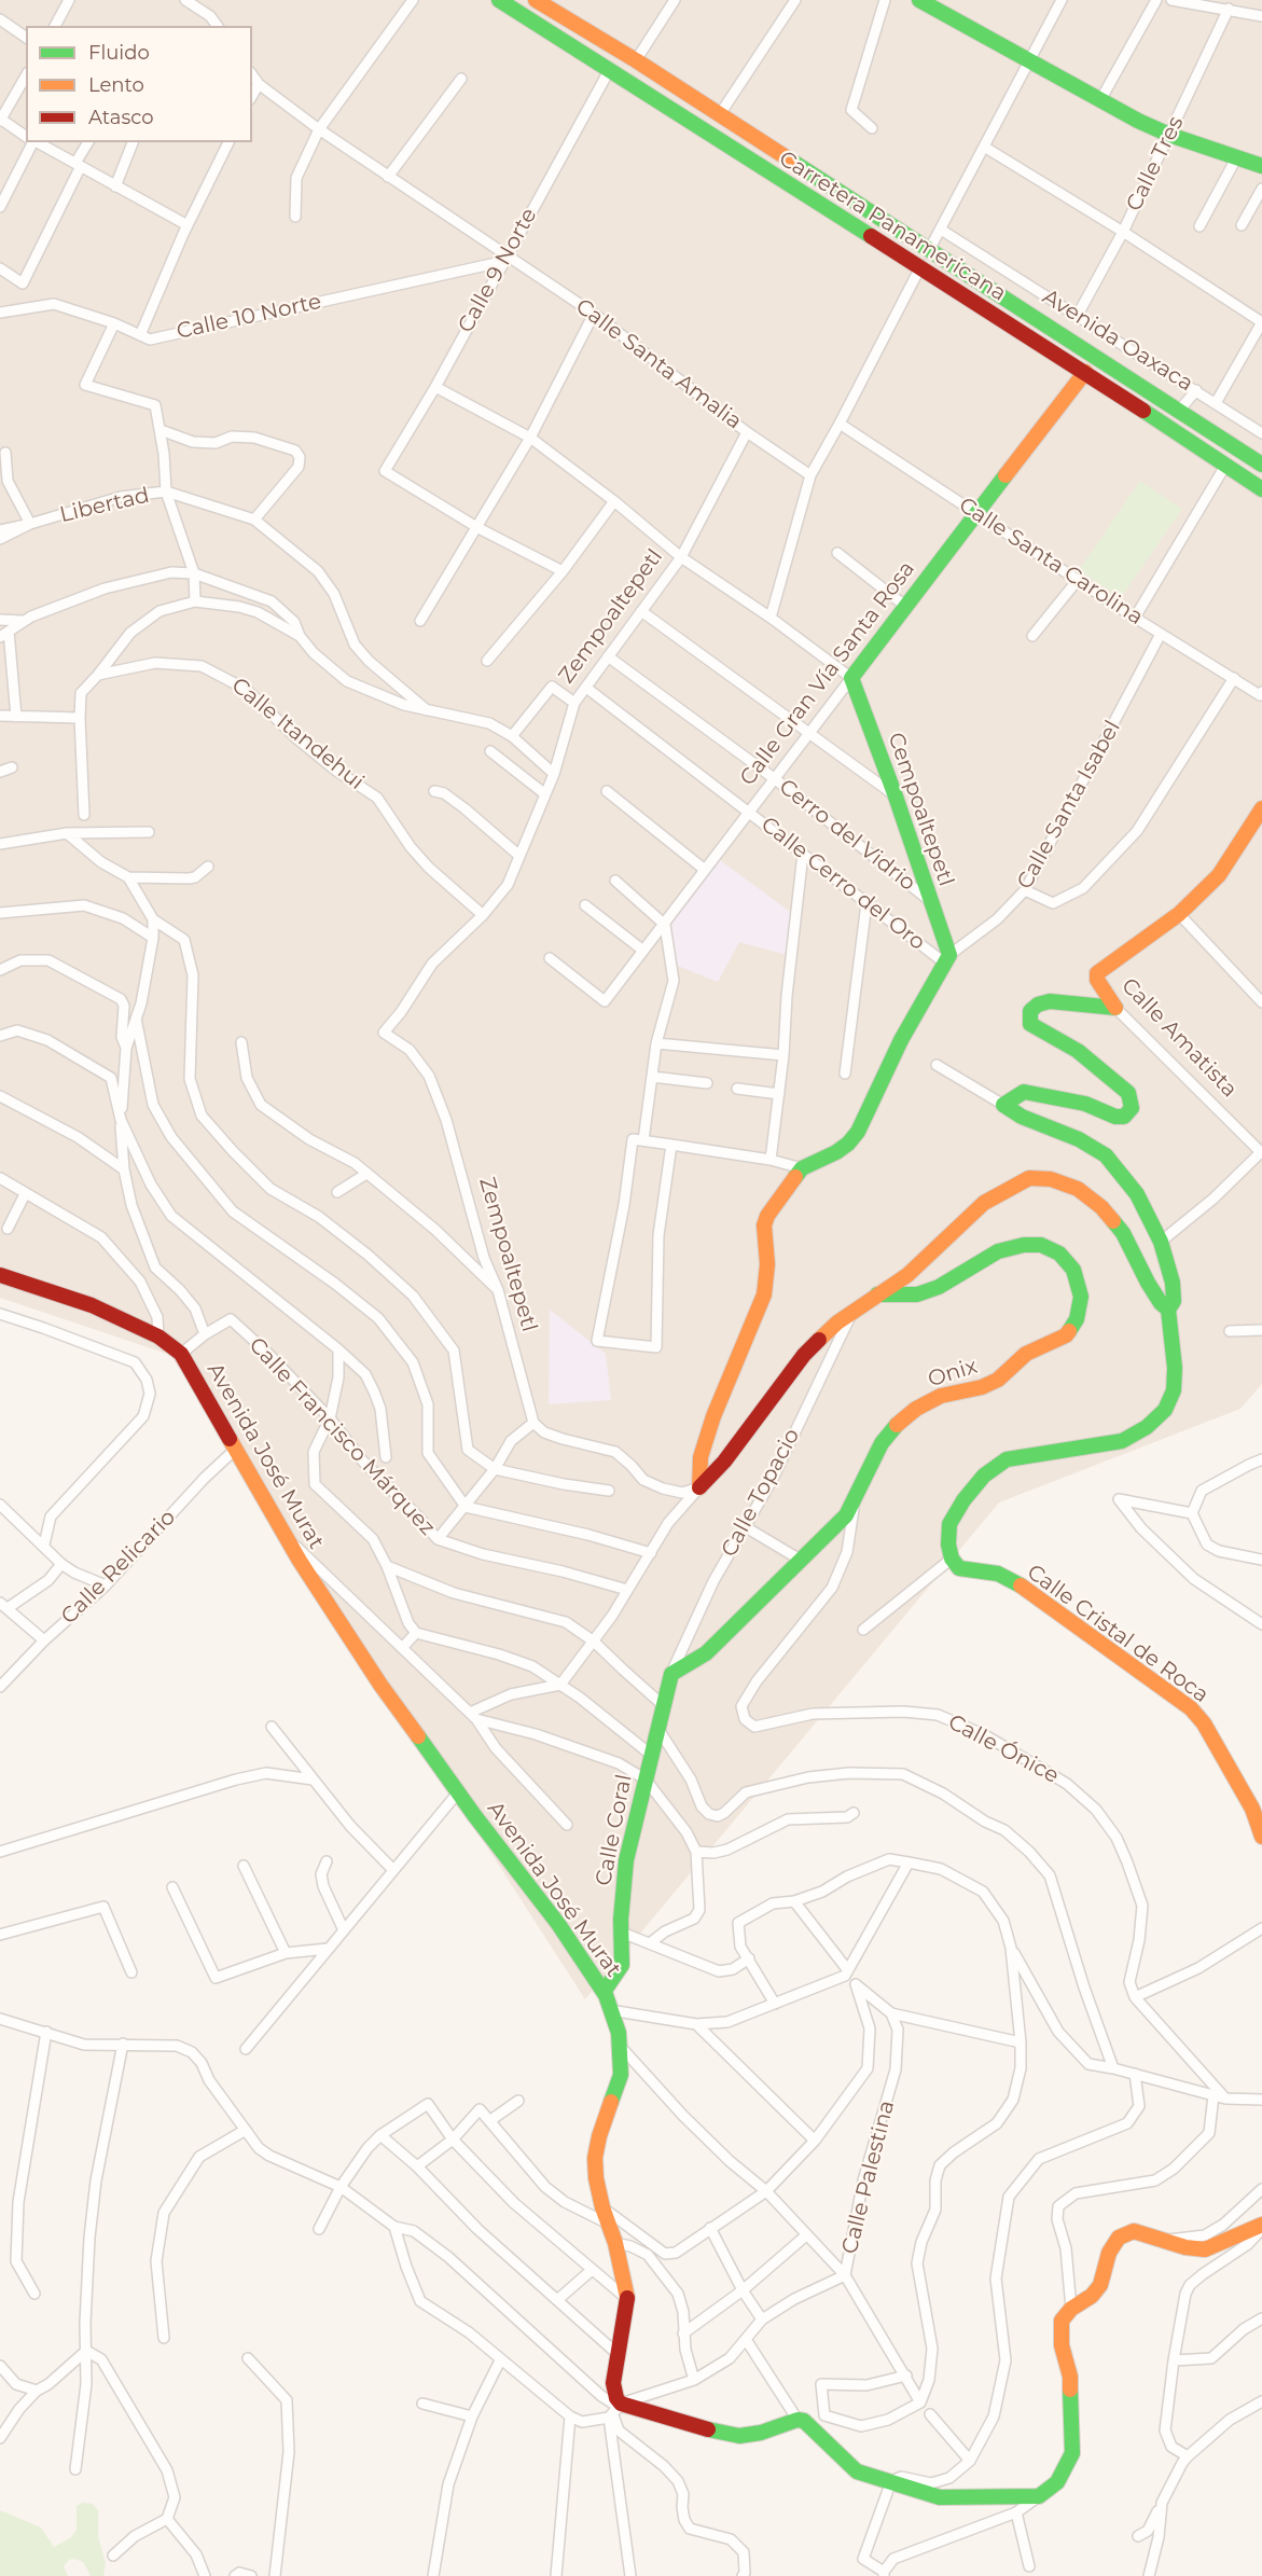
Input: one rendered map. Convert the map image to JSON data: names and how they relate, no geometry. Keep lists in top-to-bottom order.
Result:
{
  "streets": {
    "main road": [
      "Carretera Panamericana",
      "Calle Gran Vía Santa Rosa",
      "Cempoaltepetl",
      "Calle Amatista",
      "Onix",
      "Avenida José Murat",
      "Calle Cristal de Roca",
      "Calle Coral"
    ],
    "street": [
      "Calle Tres",
      "Calle 9 Norte",
      "Calle 10 Norte",
      "Avenida Oaxaca",
      "Calle Santa Amalia",
      "Libertad",
      "Calle Santa Carolina",
      "Zempoaltepetl",
      "Calle Itandehui",
      "Calle Santa Isabel",
      "Cerro del Vidrio",
      "Calle Cerro del Oro",
      "Calle Francisco Márquez",
      "Calle Topacio",
      "Calle Relicario",
      "Calle Ónice",
      "Calle Palestina"
    ]
  },
  "crossings": [
    ["Calle Tres", "Avenida Oaxaca"],
    ["Carretera Panamericana", "Calle 9 Norte"],
    ["Carretera Panamericana", "Calle Gran Vía Santa Rosa"],
    ["Calle 9 Norte", "Calle 10 Norte"],
    ["Calle 9 Norte", "Calle Santa Amalia"],
    ["Calle 10 Norte", "Calle Santa Amalia"],
    ["Calle Santa Amalia", "Zempoaltepetl"],
    ["Calle Santa Carolina", "Calle Gran Vía Santa Rosa"],
    ["Calle Santa Carolina", "Calle Santa Isabel"],
    ["Zempoaltepetl", "Calle Itandehui"],
    ["Zempoaltepetl", "Cerro del Vidrio"],
    ["Zempoaltepetl", "Calle Cerro del Oro"],
    ["Calle Gran Vía Santa Rosa", "Cempoaltepetl"],
    ["Calle Gran Vía Santa Rosa", "Cerro del Vidrio"],
    ["Calle Gran Vía Santa Rosa", "Calle Cerro del Oro"],
    ["Calle Santa Isabel", "Cempoaltepetl"],
    ["Calle Santa Isabel", "Calle Cerro del Oro"],
    ["Cempoaltepetl", "Cerro del Vidrio"],
    ["Cempoaltepetl", "Calle Cerro del Oro"],
    ["Onix", "Calle Topacio"],
    ["Onix", "Calle Ónice"],
    ["Onix", "Calle Coral"],
    ["Calle Francisco Márquez", "Avenida José Murat"],
    ["Avenida José Murat", "Calle Relicario"],
    ["Avenida José Murat", "Calle Coral"],
    ["Avenida José Murat", "Calle Palestina"],
    ["Calle Topacio", "Calle Coral"]
  ],
  "legend": ["Fluido", "Lento", "Atasco"]
}
